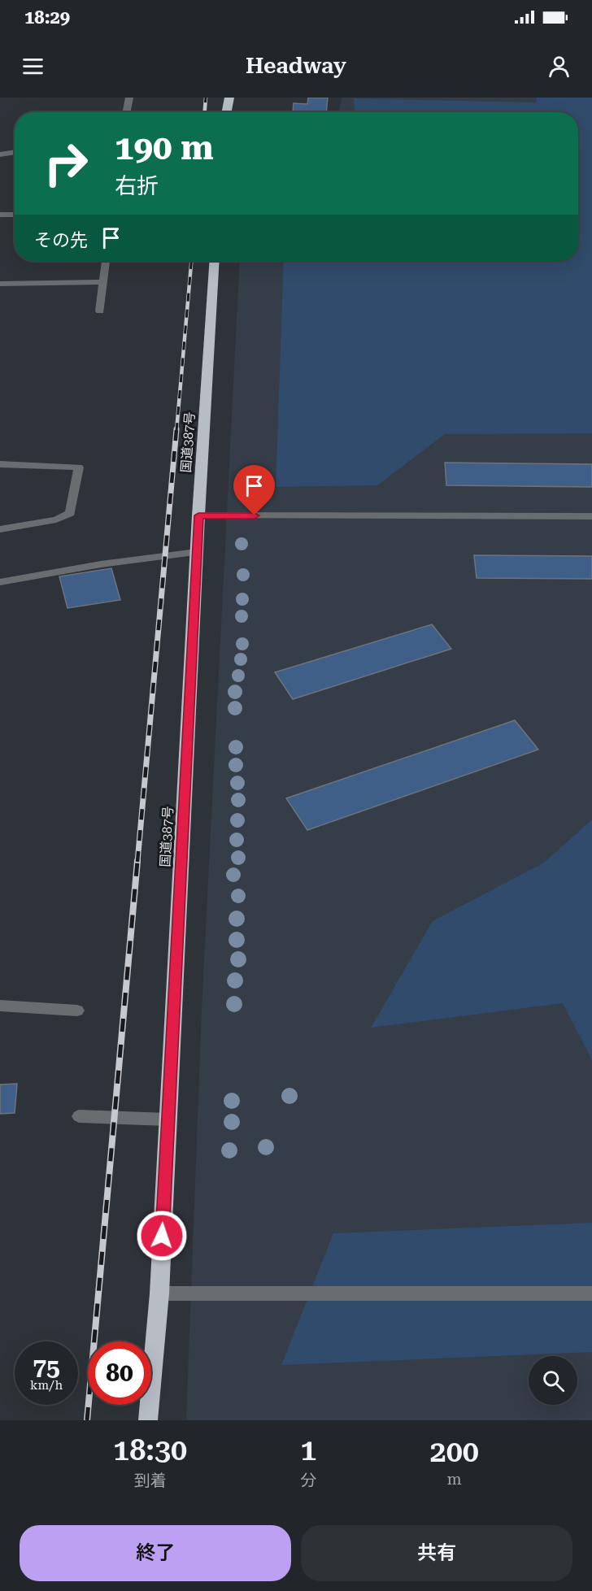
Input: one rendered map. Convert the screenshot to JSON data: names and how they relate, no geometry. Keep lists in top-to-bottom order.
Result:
{
  "streets": {
    "highway": ["国道387号"]
  },
  "page": {
    "status": "18:29",
    "header": "Headway",
    "turn": ["190 m", "右折"],
    "then": "その先",
    "speed": "75 km/h",
    "limit": "80",
    "eta": [
      "18:30",
      "到着",
      "1",
      "分",
      "200",
      "m"
    ],
    "buttons": ["終了", "共有"]
  }
}
